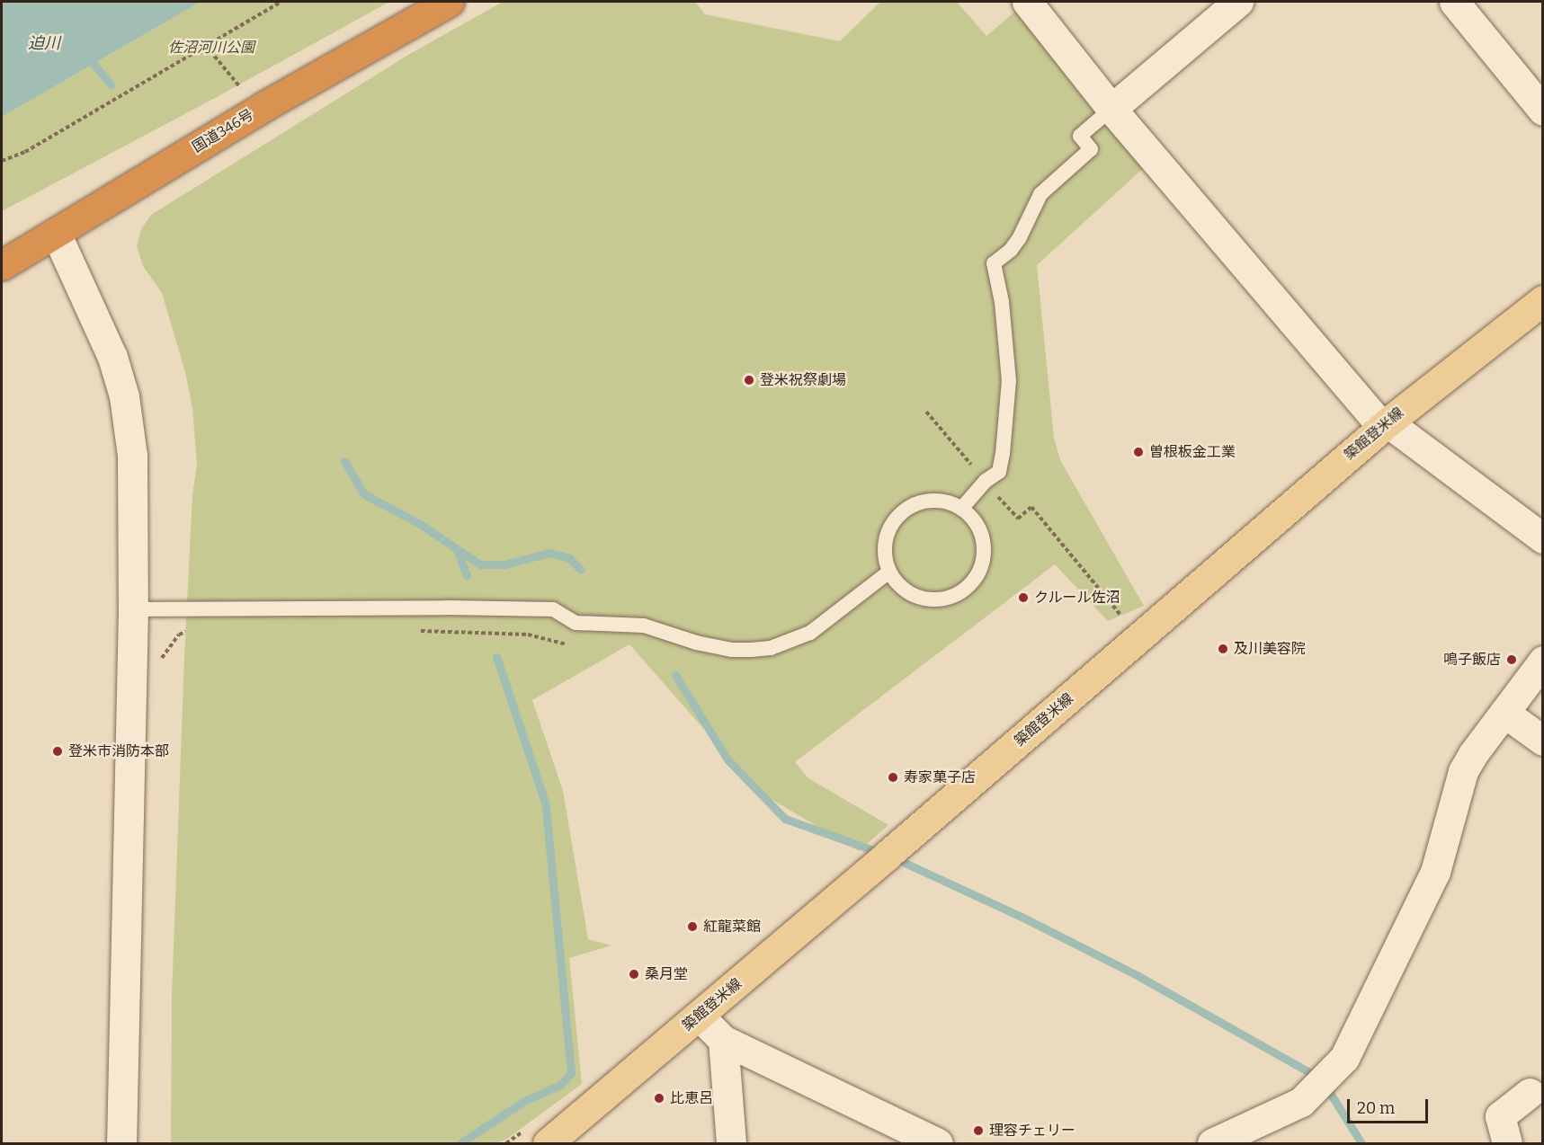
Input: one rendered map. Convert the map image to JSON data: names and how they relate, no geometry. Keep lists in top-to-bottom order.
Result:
{
  "streets": {
    "highway": ["国道346号"],
    "main road": ["築館登米線"]
  },
  "water": ["迫川"],
  "parks": ["佐沼河川公園"],
  "places": [
    "登米祝祭劇場",
    "曽根板金工業",
    "クルール佐沼",
    "及川美容院",
    "鳴子飯店",
    "登米市消防本部",
    "寿家菓子店",
    "紅龍菜館",
    "桑月堂",
    "比恵呂",
    "理容チェリー"
  ],
  "scale_bar": "20 m"
}
